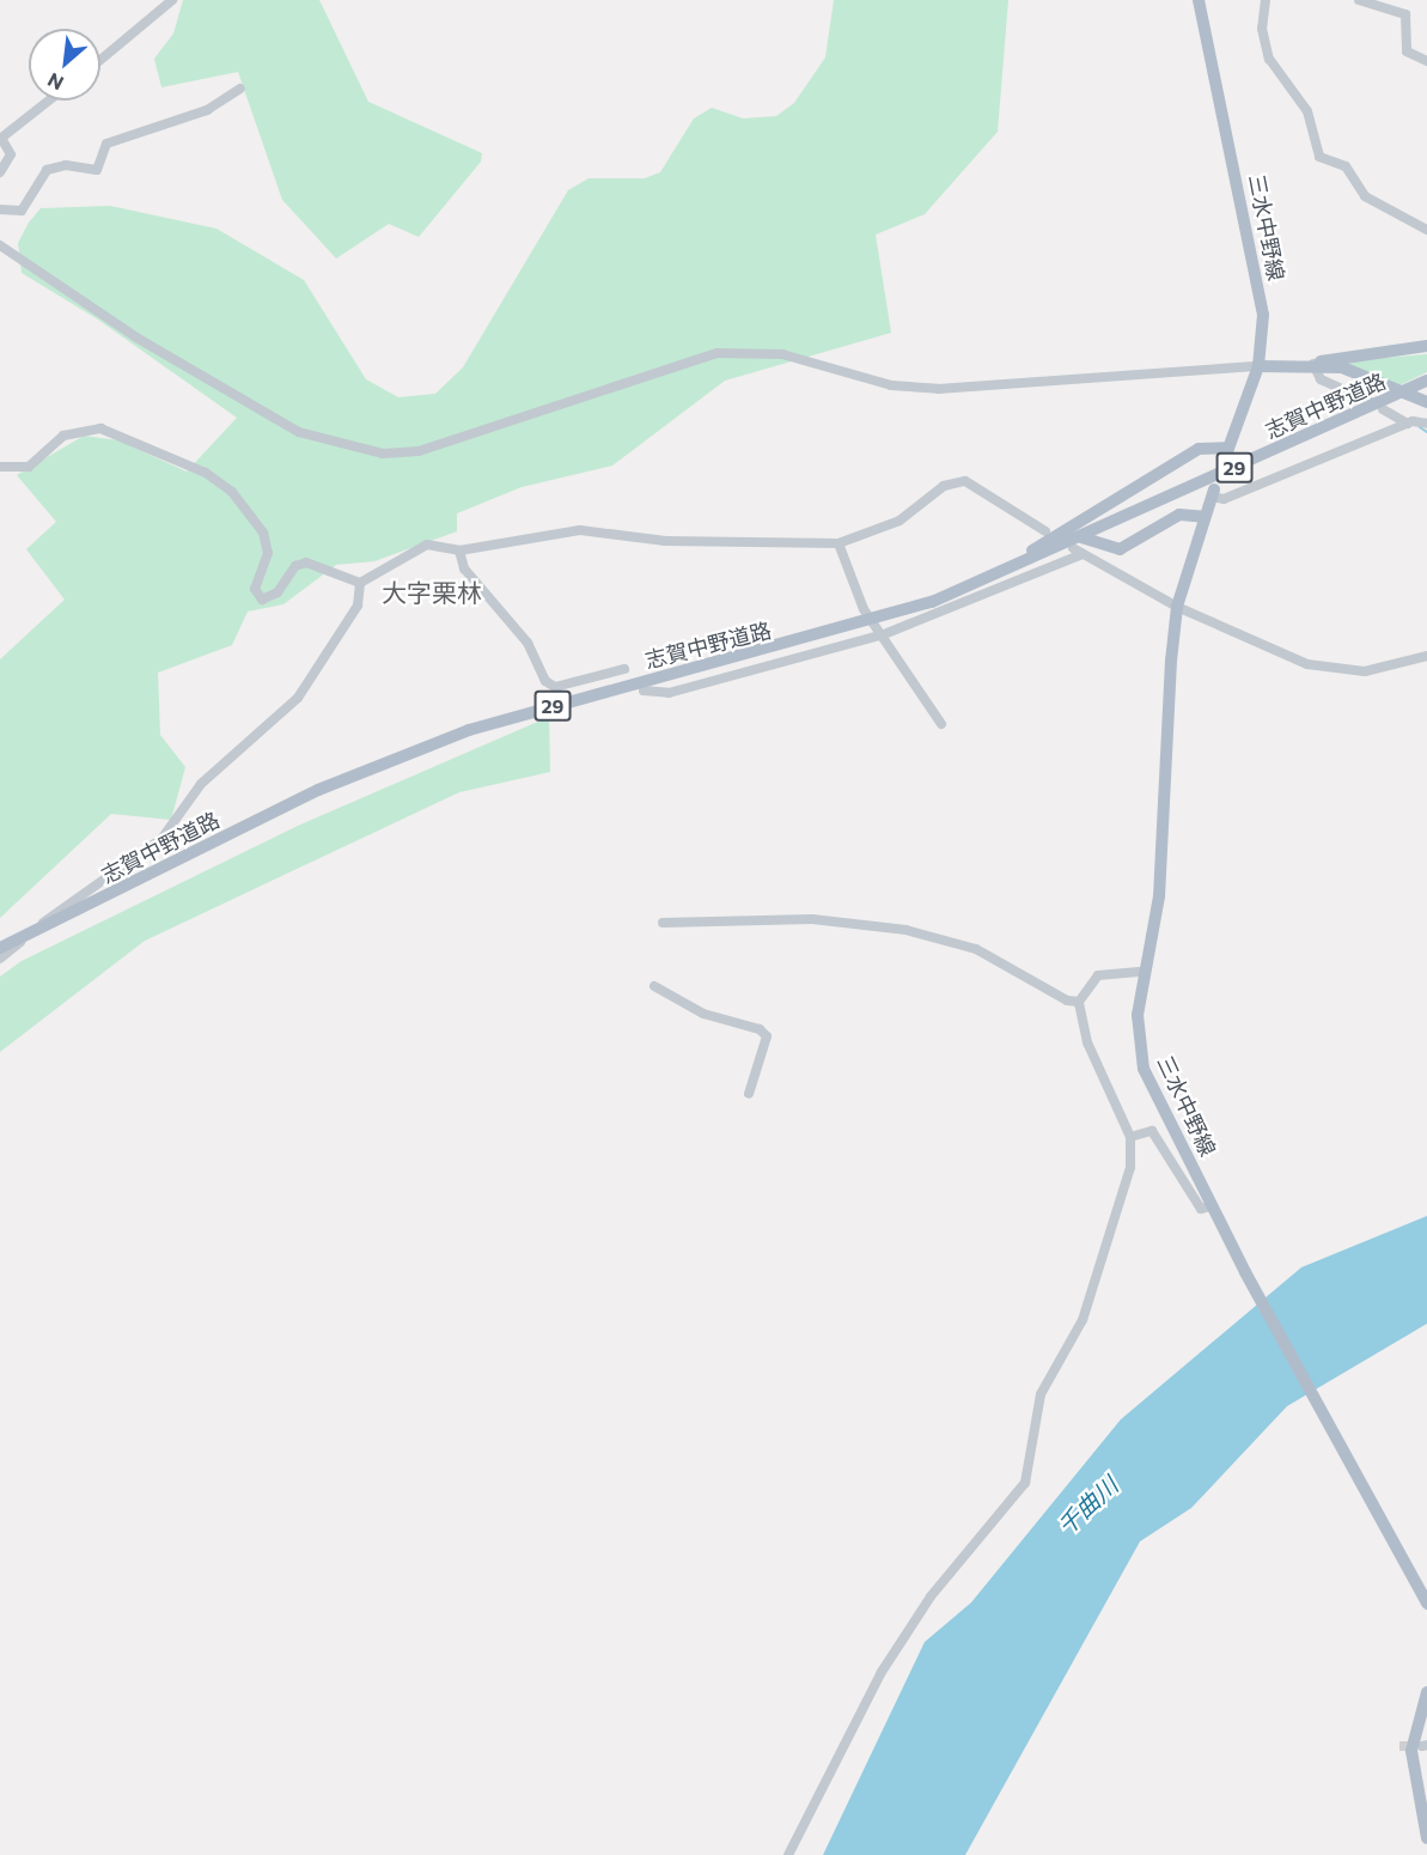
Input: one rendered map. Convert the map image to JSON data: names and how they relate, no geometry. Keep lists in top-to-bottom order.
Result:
{
  "streets": {
    "main road": ["三水中野線", "志賀中野道路", "29"]
  },
  "crossings": [
    ["三水中野線", "志賀中野道路"]
  ],
  "districts": ["大字栗林"],
  "water": ["千曲川"],
  "north": "bottom left"
}
